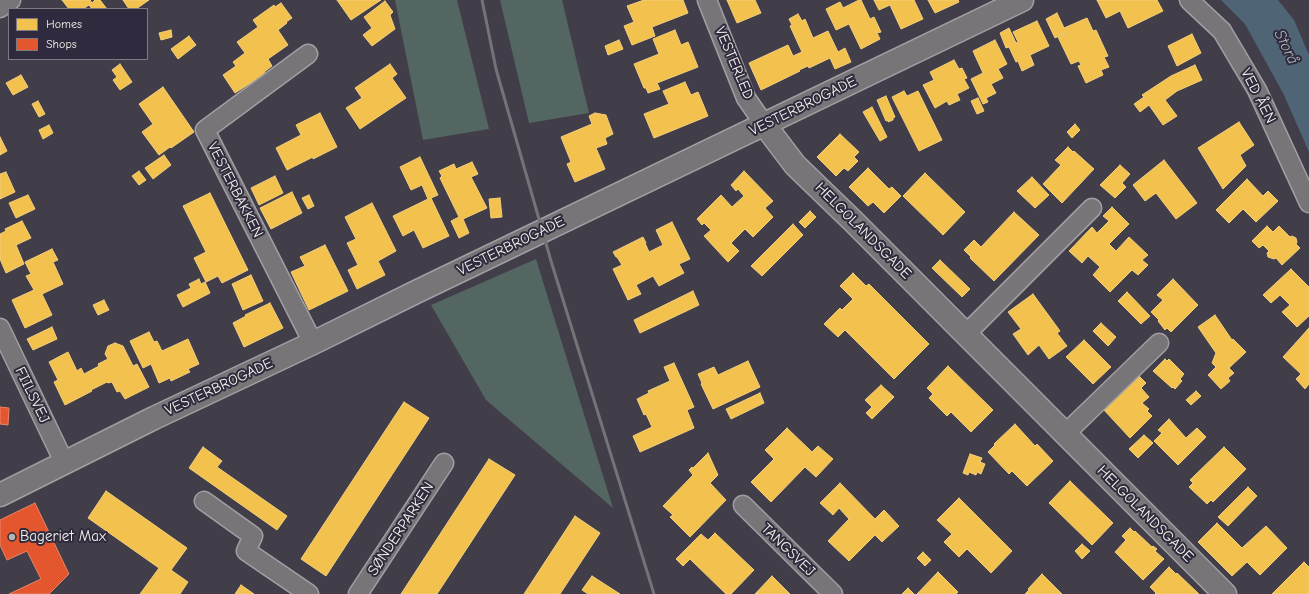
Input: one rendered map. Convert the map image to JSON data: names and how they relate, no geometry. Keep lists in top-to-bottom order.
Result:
{
  "streets": {
    "street": [
      "VESTERLED",
      "VED ÅEN",
      "VESTERBROGADE",
      "VESTERBAKKEN",
      "HELGOLANDSGADE",
      "FIILSVEJ",
      "SØNDERPARKEN",
      "TANGSVEJ"
    ]
  },
  "crossings": [
    ["VESTERLED", "VESTERBROGADE"],
    ["VESTERLED", "HELGOLANDSGADE"],
    ["VESTERBROGADE", "VESTERBAKKEN"],
    ["VESTERBROGADE", "HELGOLANDSGADE"],
    ["VESTERBROGADE", "FIILSVEJ"]
  ],
  "water": ["Storå"],
  "places": ["Bageriet Max"],
  "legend": ["Homes", "Shops"]
}
